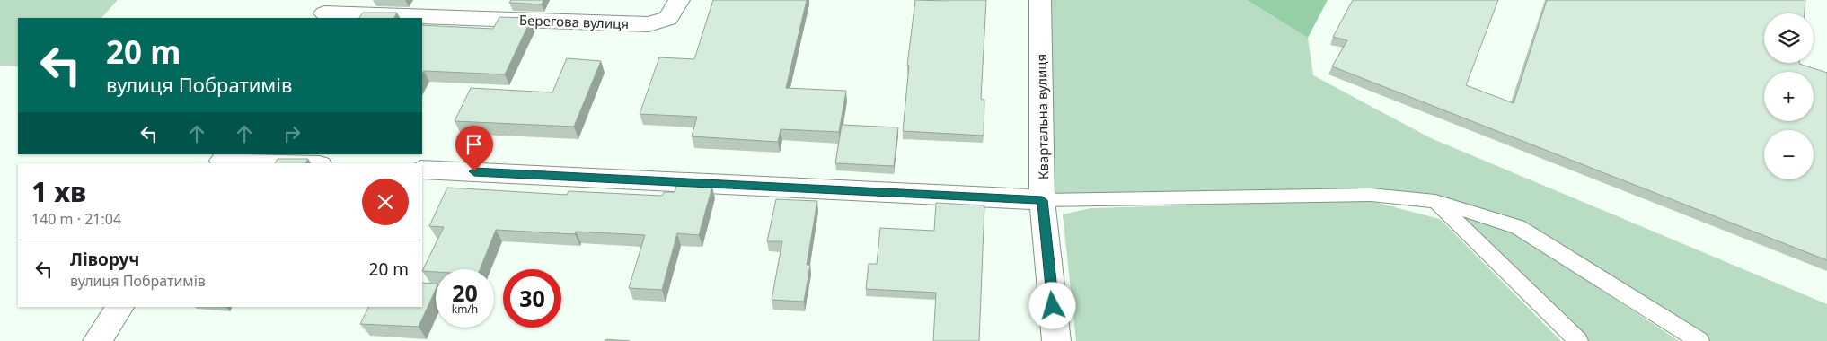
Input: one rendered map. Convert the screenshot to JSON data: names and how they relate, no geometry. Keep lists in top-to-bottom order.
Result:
{
  "streets": {
    "street": ["Берегова вулиця", "Квартальна вулиця"]
  },
  "page": {
    "map_buttons": ["+", "−"],
    "turn": ["20 m", "вулиця Побратимів"],
    "heading": ["1 хв", "140 m · 21:04"],
    "list": [
      {
        "name": "Ліворуч",
        "note": "вулиця Побратимів",
        "value": "20 m"
      }
    ],
    "speed": "20 km/h",
    "limit": "30"
  }
}
